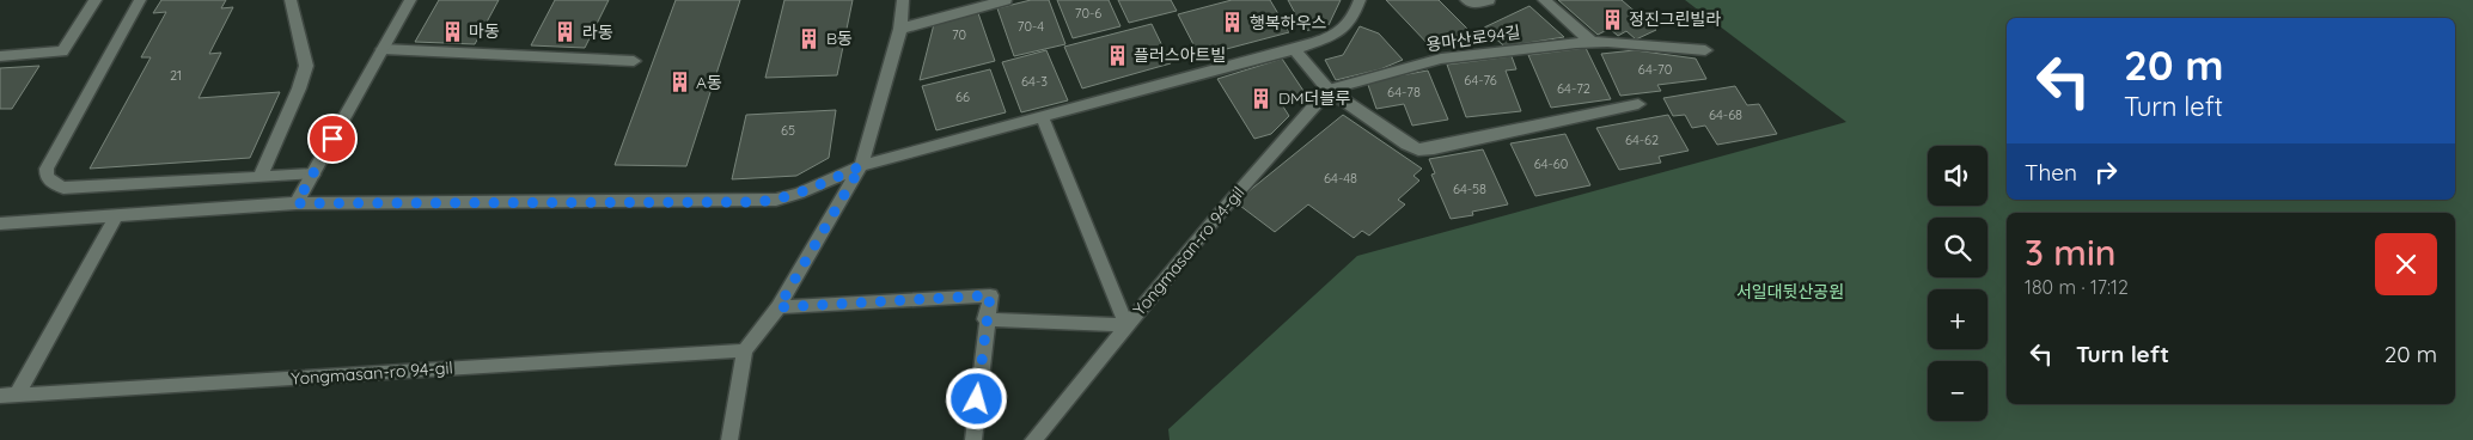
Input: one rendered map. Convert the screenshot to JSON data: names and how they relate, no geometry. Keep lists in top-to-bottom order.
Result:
{
  "streets": {
    "street": ["용마산로94길", "Yongmasan-ro 94-gil"]
  },
  "crossings": [
    ["용마산로94길", "Yongmasan-ro 94-gil"]
  ],
  "parks": ["서일대뒷산공원"],
  "places": {
    "building": [
      "정진그린빌라",
      "행복하우스",
      "마동",
      "라동",
      "B동",
      "플러스아트빌",
      "A동",
      "DM더블루"
    ]
  },
  "house_numbers": [
    "70-6",
    "70-4",
    "70",
    "64-70",
    "21",
    "64-76",
    "64-3",
    "64-72",
    "64-78",
    "66",
    "64-68",
    "65",
    "64-62",
    "64-60",
    "64-48",
    "64-58"
  ],
  "page": {
    "turn": ["20 m", "Turn left"],
    "then": "Then",
    "map_buttons": ["+", "−"],
    "heading": ["3 min", "180 m · 17:12"],
    "list": [
      {
        "name": "Turn left",
        "value": "20 m"
      }
    ]
  }
}
